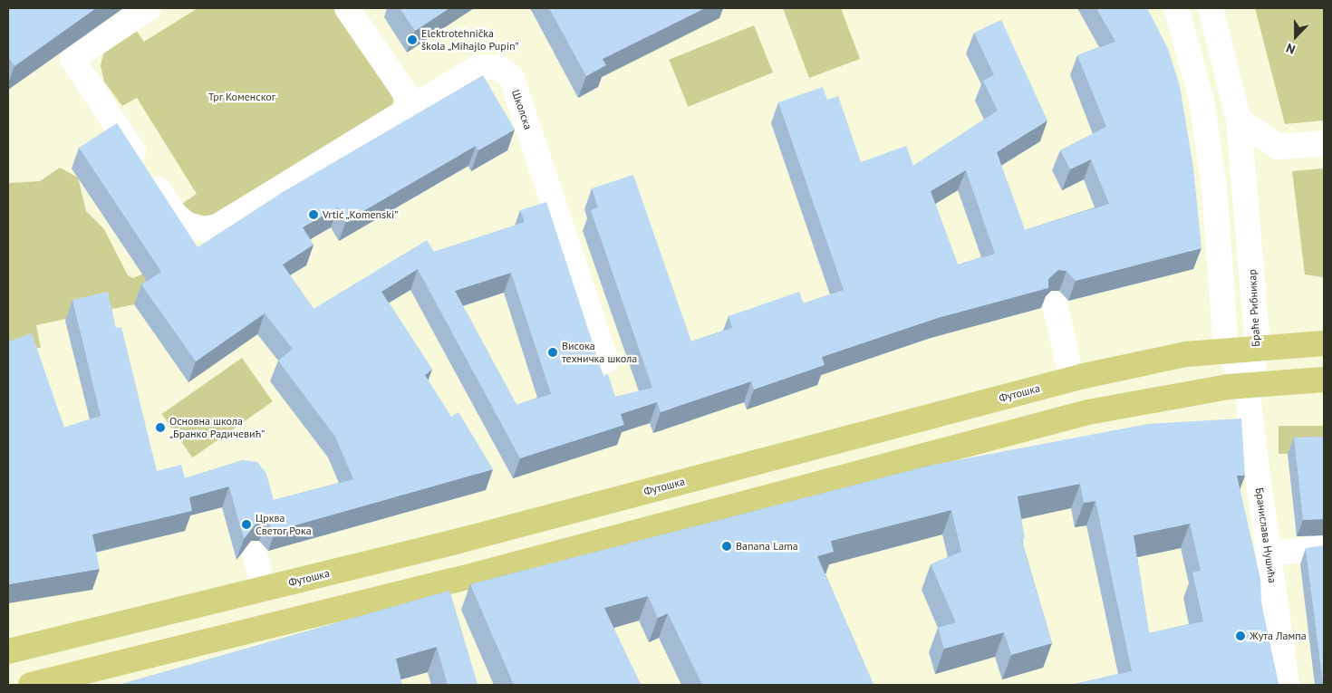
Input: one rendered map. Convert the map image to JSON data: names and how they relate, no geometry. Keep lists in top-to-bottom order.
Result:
{
  "streets": {
    "main road": ["Футошка"],
    "street": ["Школска", "Браће Рибникар", "Бранислава Нушића"]
  },
  "crossings": [
    ["Браће Рибникар", "Футошка"],
    ["Браће Рибникар", "Бранислава Нушића"]
  ],
  "parks": ["Трг Коменског"],
  "places": [
    "Elektrotehnička škola „Mihajlo Pupin”",
    "Vrtić „Komenski”",
    "Висока техничка школа",
    "Основна школа „Бранко Радичевић”",
    "Црква Светог Рока",
    "Banana Lama",
    "Жута Лампа"
  ],
  "north": "bottom"
}
